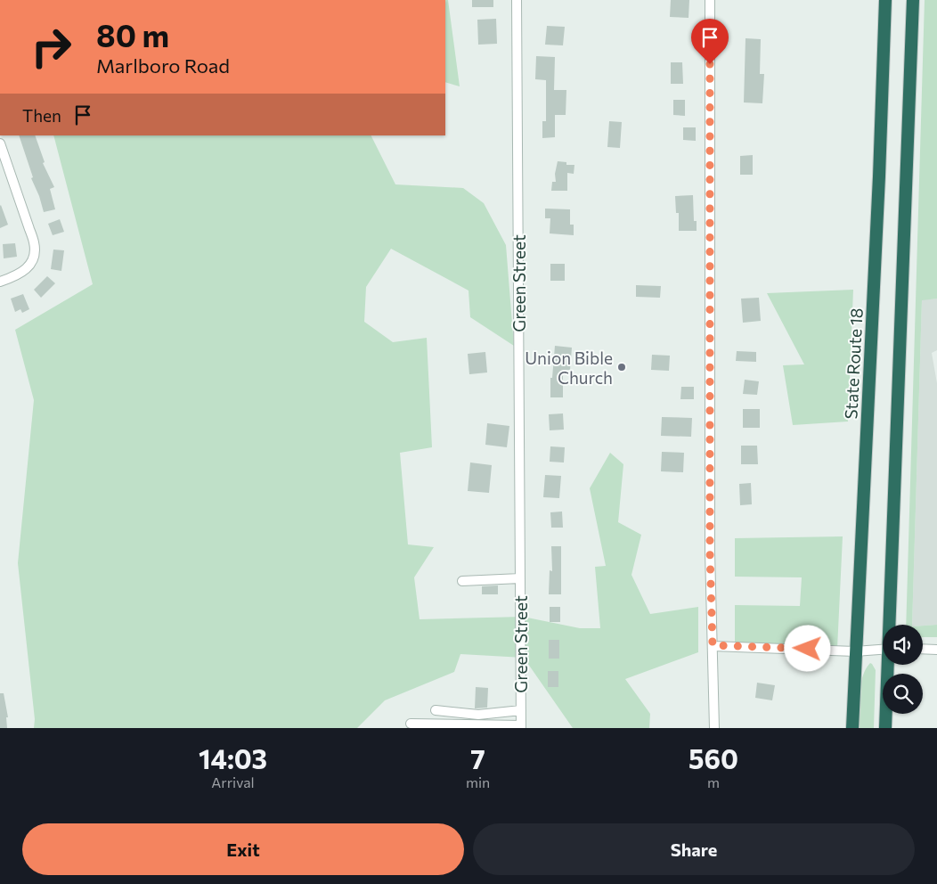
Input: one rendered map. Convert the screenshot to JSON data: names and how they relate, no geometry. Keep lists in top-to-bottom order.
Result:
{
  "streets": {
    "highway": ["State Route 18"],
    "street": ["Green Street"]
  },
  "places": ["Union Bible Church"],
  "page": {
    "turn": ["80 m", "Marlboro Road"],
    "then": "Then",
    "eta": [
      "14:03",
      "Arrival",
      "7",
      "min",
      "560",
      "m"
    ],
    "buttons": ["Exit", "Share"]
  }
}
